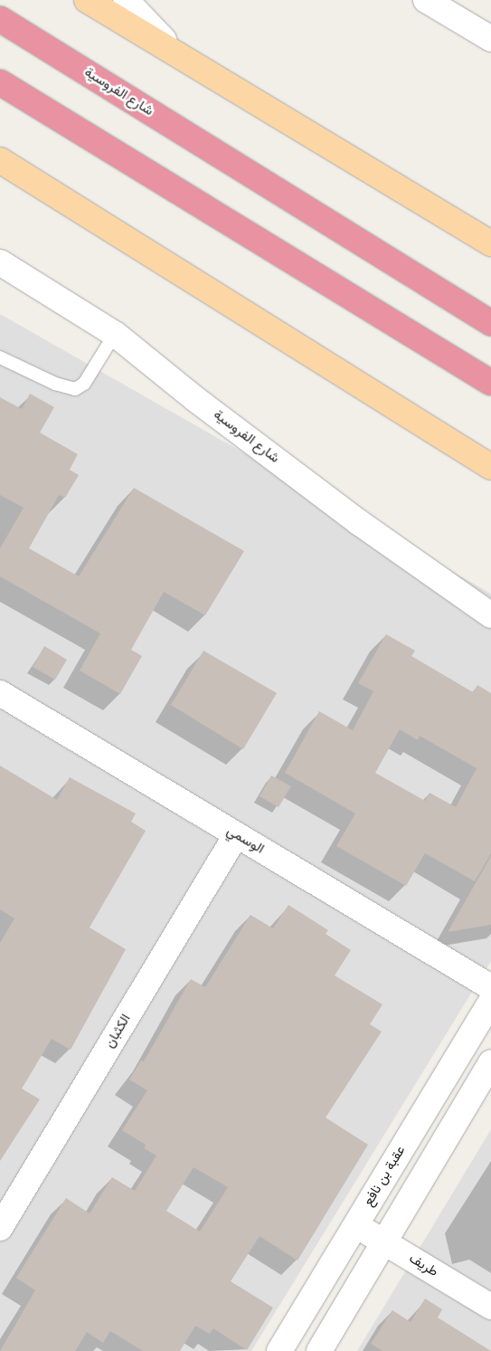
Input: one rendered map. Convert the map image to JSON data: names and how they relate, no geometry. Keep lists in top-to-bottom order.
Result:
{
  "streets": {
    "highway": ["شارع الفروسية"],
    "street": [
      "الوسمي",
      "الكثبان",
      "عقبة بن نافع",
      "طريف"
    ]
  },
  "crossings": [
    ["الوسمي", "الكثبان"],
    ["عقبة بن نافع", "طريف"]
  ]
}
